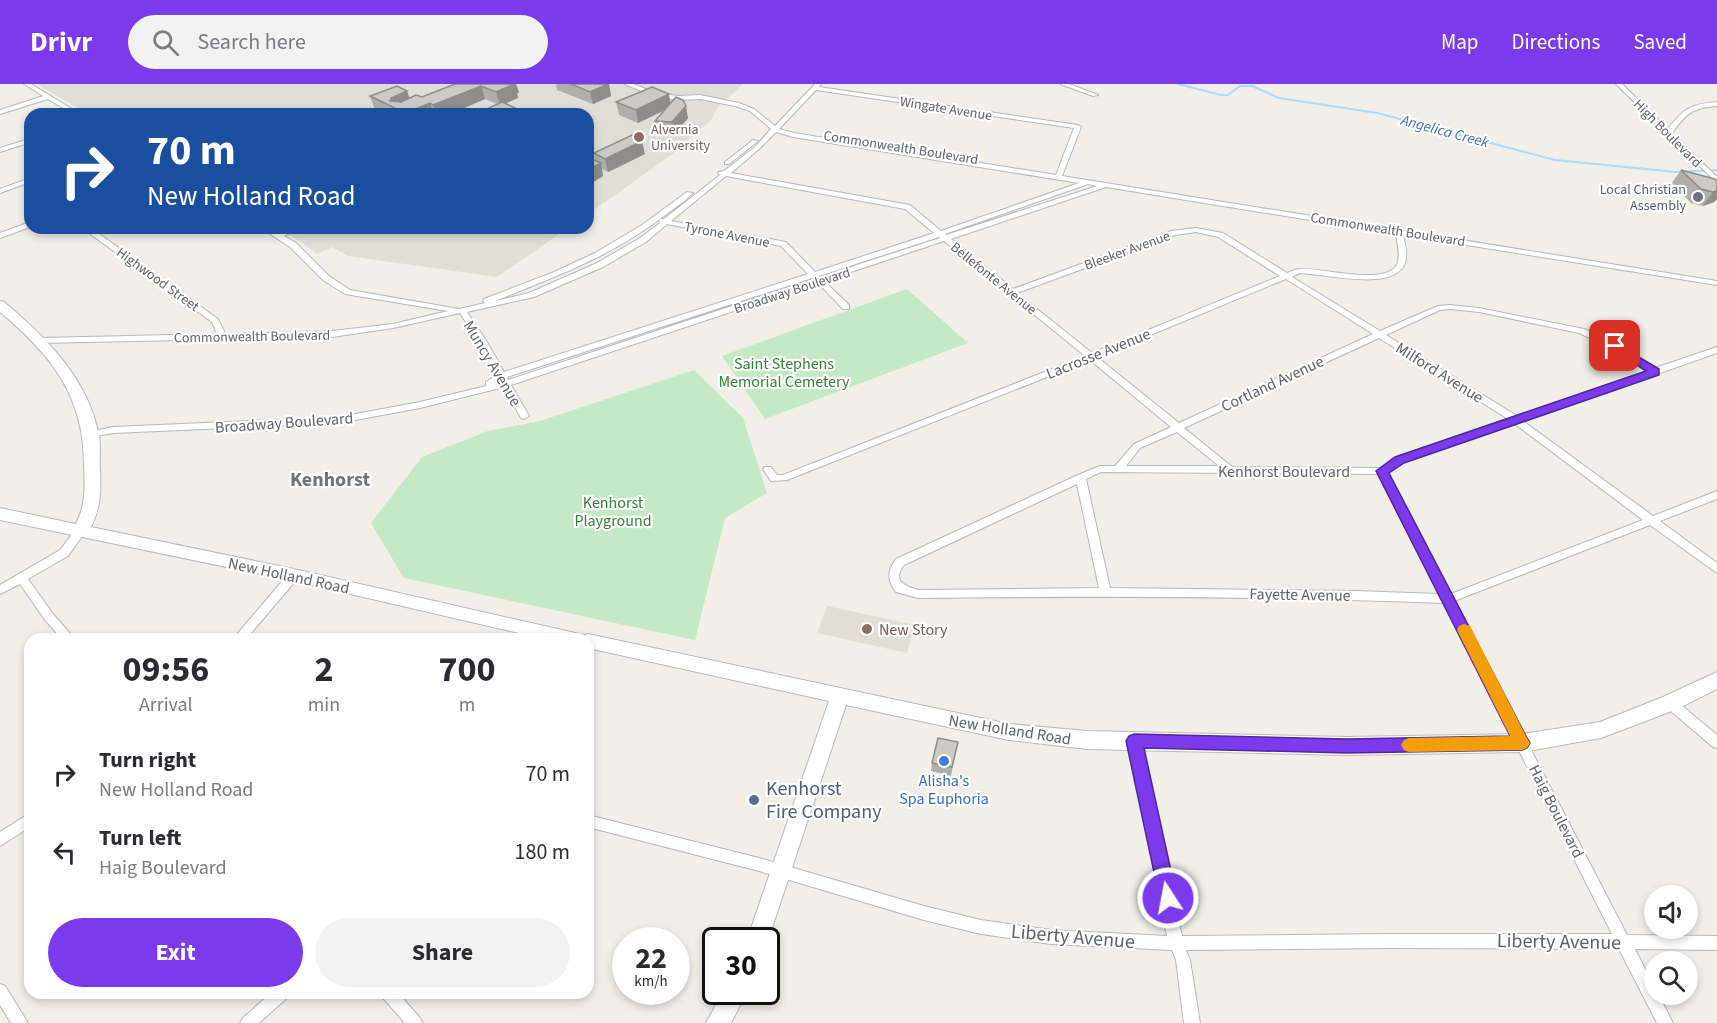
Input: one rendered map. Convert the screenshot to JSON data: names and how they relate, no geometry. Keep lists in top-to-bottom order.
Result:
{
  "streets": {
    "main road": ["New Holland Road"],
    "street": [
      "Wingate Avenue",
      "High Boulevard",
      "Commonwealth Boulevard",
      "Tyrone Avenue",
      "Bleeker Avenue",
      "Bellefonte Avenue",
      "Highwood Street",
      "Broadway Boulevard",
      "Lacrosse Avenue",
      "Muncy Avenue",
      "Milford Avenue",
      "Cortland Avenue",
      "Kenhorst Boulevard",
      "Fayette Avenue",
      "Haig Boulevard",
      "Liberty Avenue"
    ]
  },
  "crossings": [
    ["Wingate Avenue", "Commonwealth Boulevard"],
    ["Commonwealth Boulevard", "Tyrone Avenue"],
    ["Commonwealth Boulevard", "Bellefonte Avenue"],
    ["Commonwealth Boulevard", "Highwood Street"],
    ["Commonwealth Boulevard", "Broadway Boulevard"],
    ["Commonwealth Boulevard", "Lacrosse Avenue"],
    ["Commonwealth Boulevard", "Muncy Avenue"],
    ["Tyrone Avenue", "Broadway Boulevard"],
    ["Bleeker Avenue", "Bellefonte Avenue"],
    ["Bleeker Avenue", "Milford Avenue"],
    ["Bellefonte Avenue", "Broadway Boulevard"],
    ["Bellefonte Avenue", "Lacrosse Avenue"],
    ["Bellefonte Avenue", "Cortland Avenue"],
    ["Bellefonte Avenue", "Kenhorst Boulevard"],
    ["Broadway Boulevard", "Muncy Avenue"],
    ["Lacrosse Avenue", "Milford Avenue"],
    ["Milford Avenue", "Cortland Avenue"],
    ["Milford Avenue", "Kenhorst Boulevard"],
    ["Milford Avenue", "Fayette Avenue"],
    ["Cortland Avenue", "Kenhorst Boulevard"],
    ["Kenhorst Boulevard", "Haig Boulevard"],
    ["New Holland Road", "Haig Boulevard"],
    ["Fayette Avenue", "Haig Boulevard"],
    ["Haig Boulevard", "Liberty Avenue"]
  ],
  "districts": ["Kenhorst"],
  "water": ["Angelica Creek"],
  "parks": ["Saint Stephens Memorial Cemetery", "Kenhorst Playground"],
  "places": [
    "Alvernia University",
    "Local Christian Assembly",
    "New Story",
    "Alisha's Spa Euphoria",
    "Kenhorst Fire Company"
  ],
  "page": {
    "header": "Drivr",
    "search": "Search here",
    "nav": ["Map", "Directions", "Saved"],
    "turn": ["70 m", "New Holland Road"],
    "eta": [
      "09:56",
      "Arrival",
      "2",
      "min",
      "700",
      "m"
    ],
    "list": [
      {
        "name": "Turn right",
        "note": "New Holland Road",
        "value": "70 m"
      },
      {
        "name": "Turn left",
        "note": "Haig Boulevard",
        "value": "180 m"
      }
    ],
    "buttons": ["Exit", "Share"],
    "speed": "22 km/h",
    "limit": "30"
  }
}
